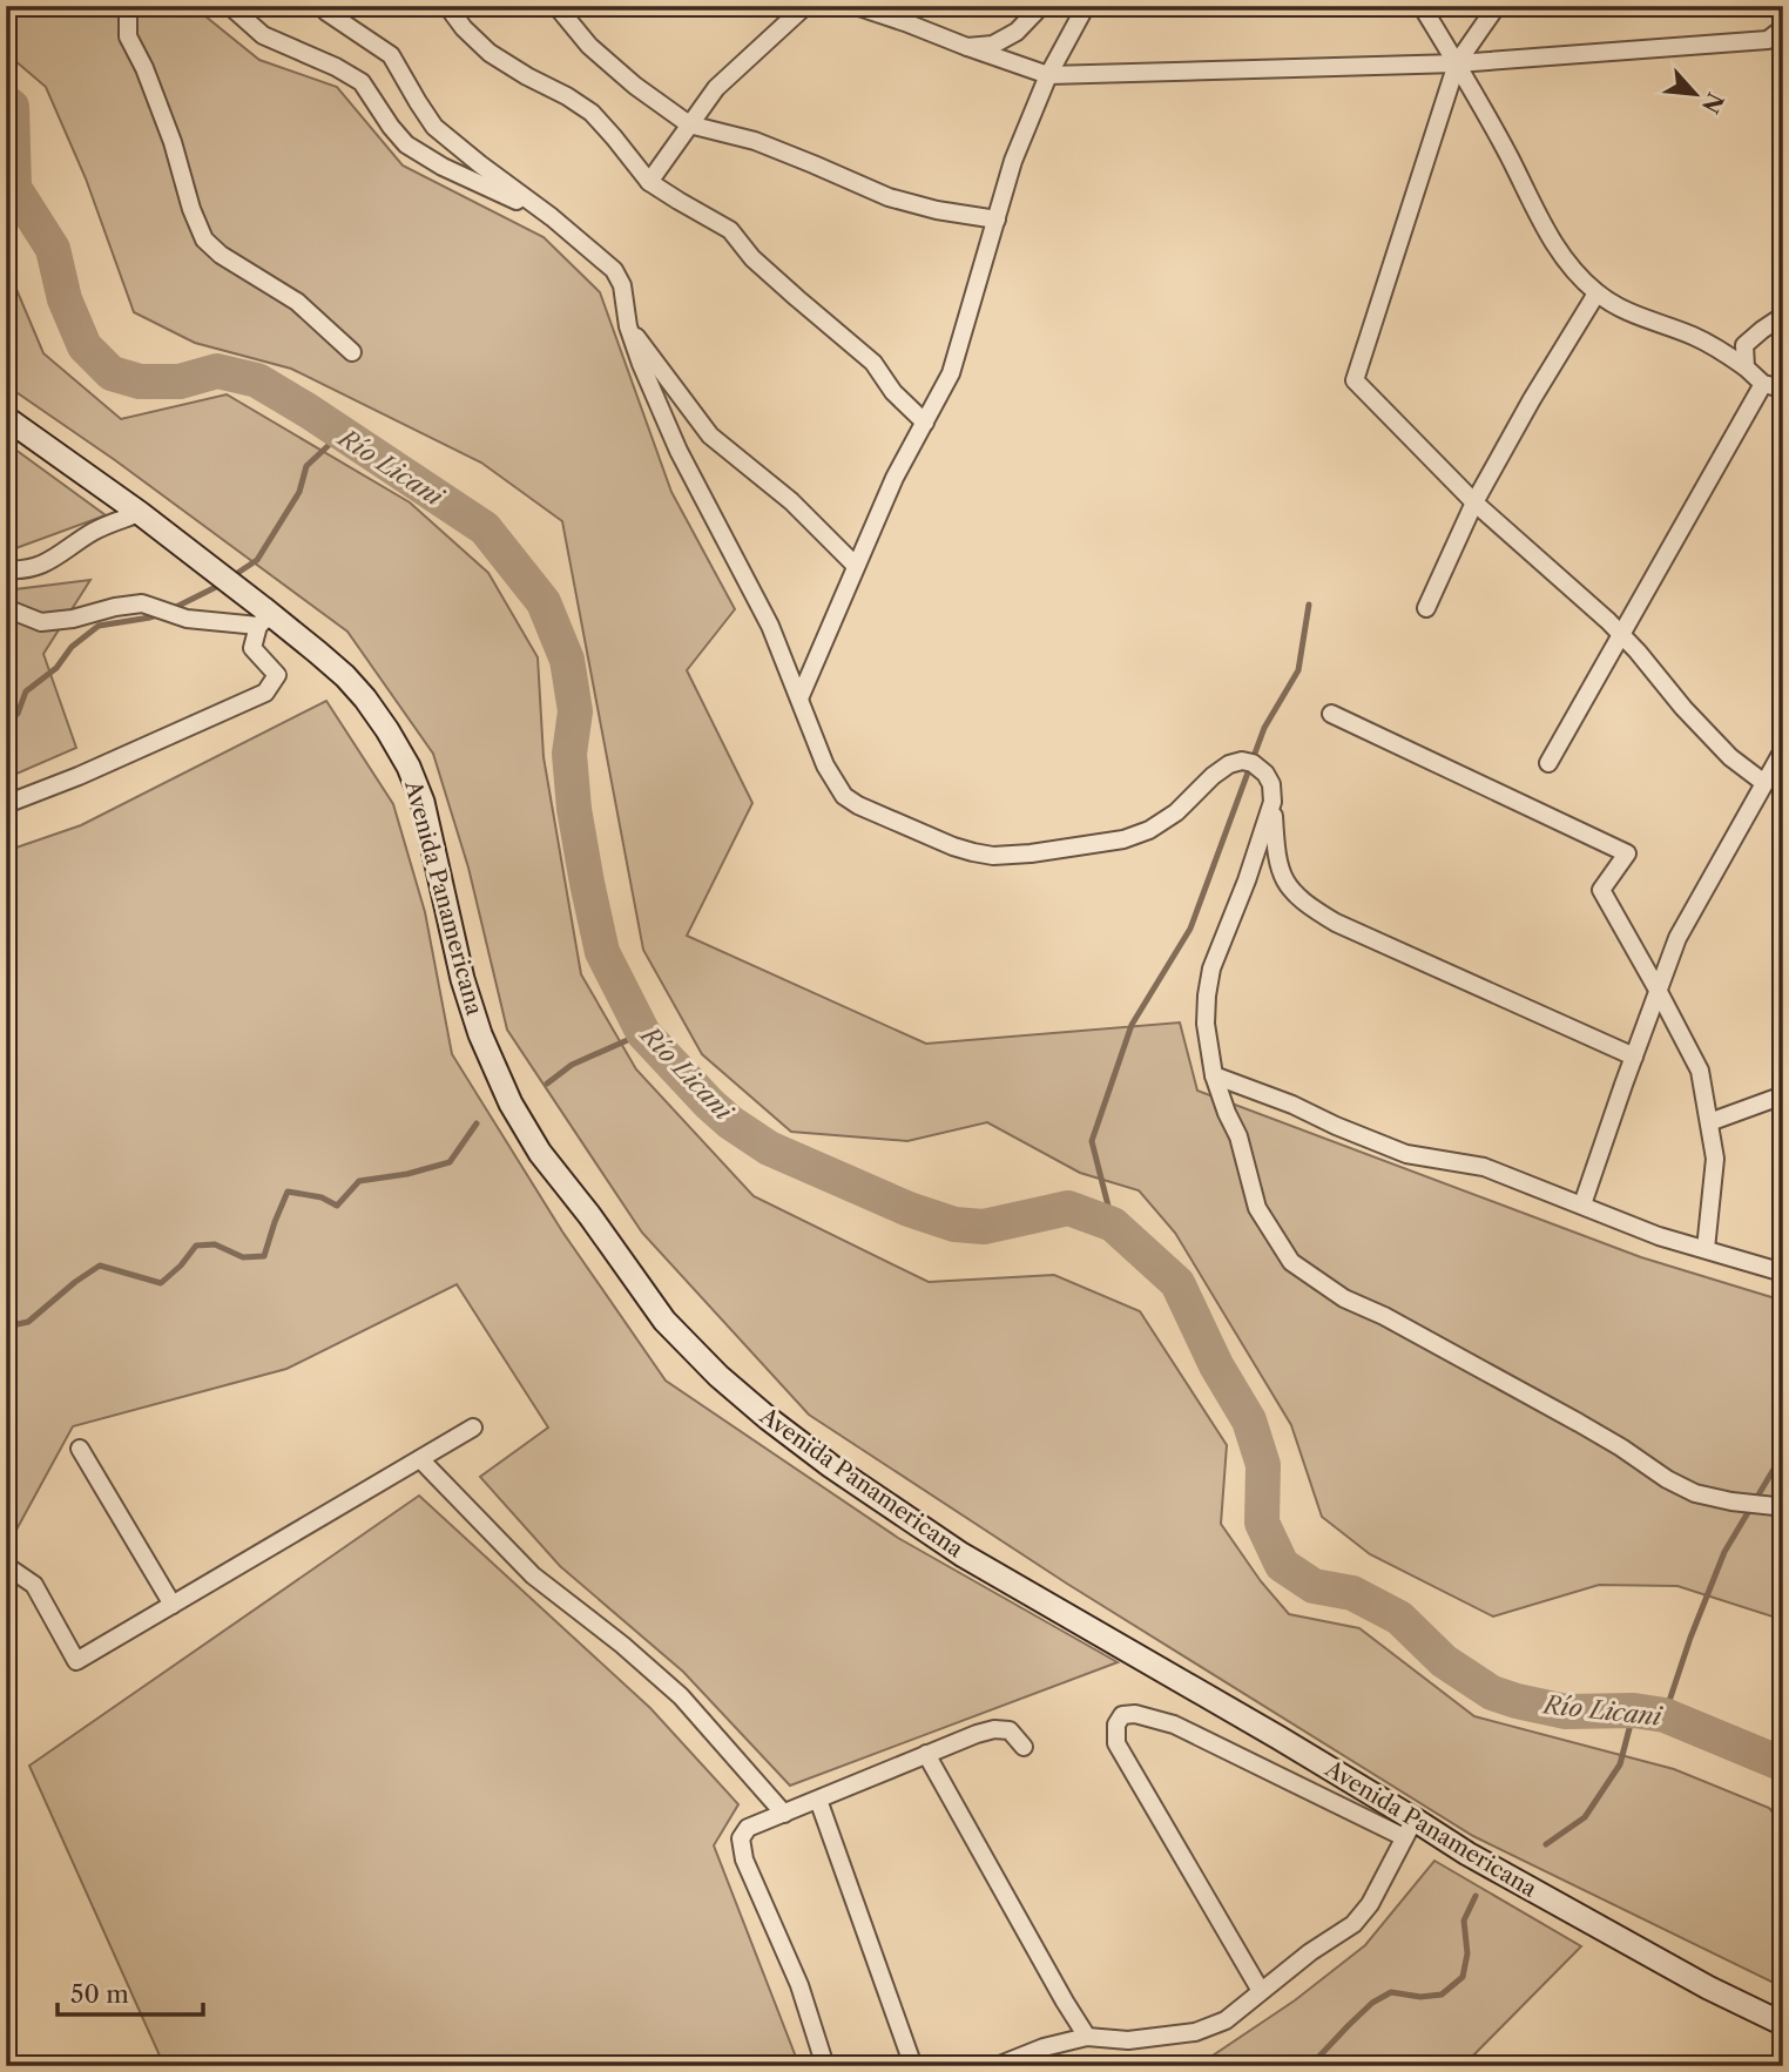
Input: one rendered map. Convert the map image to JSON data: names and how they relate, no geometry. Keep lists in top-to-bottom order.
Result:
{
  "streets": {
    "main road": ["Avenida Panamericana"]
  },
  "water": ["Río Licani"],
  "scale_bar": "50 m",
  "north": "bottom right"
}
